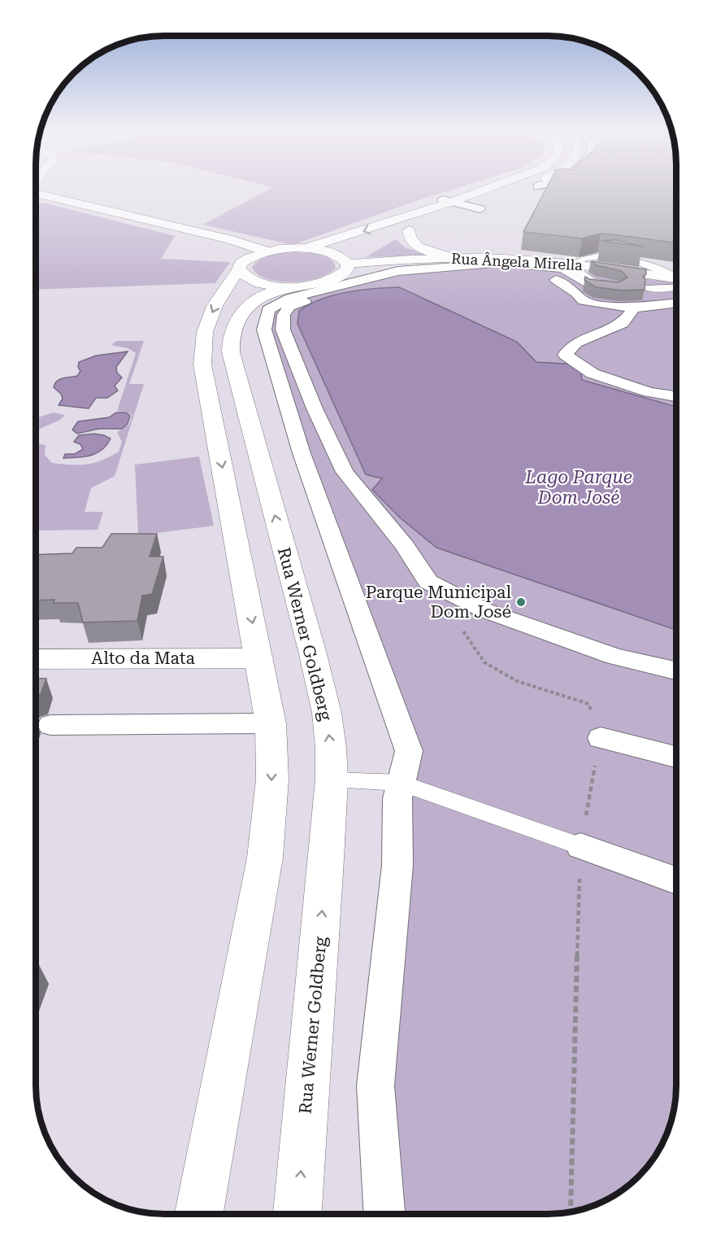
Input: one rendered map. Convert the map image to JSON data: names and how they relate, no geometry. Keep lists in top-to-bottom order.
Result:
{
  "streets": {
    "main road": ["Rua Ângela Mirella", "Rua Werner Goldberg", "Alto da Mata"]
  },
  "water": ["Lago Parque Dom José"],
  "places": ["Parque Municipal Dom José"]
}
